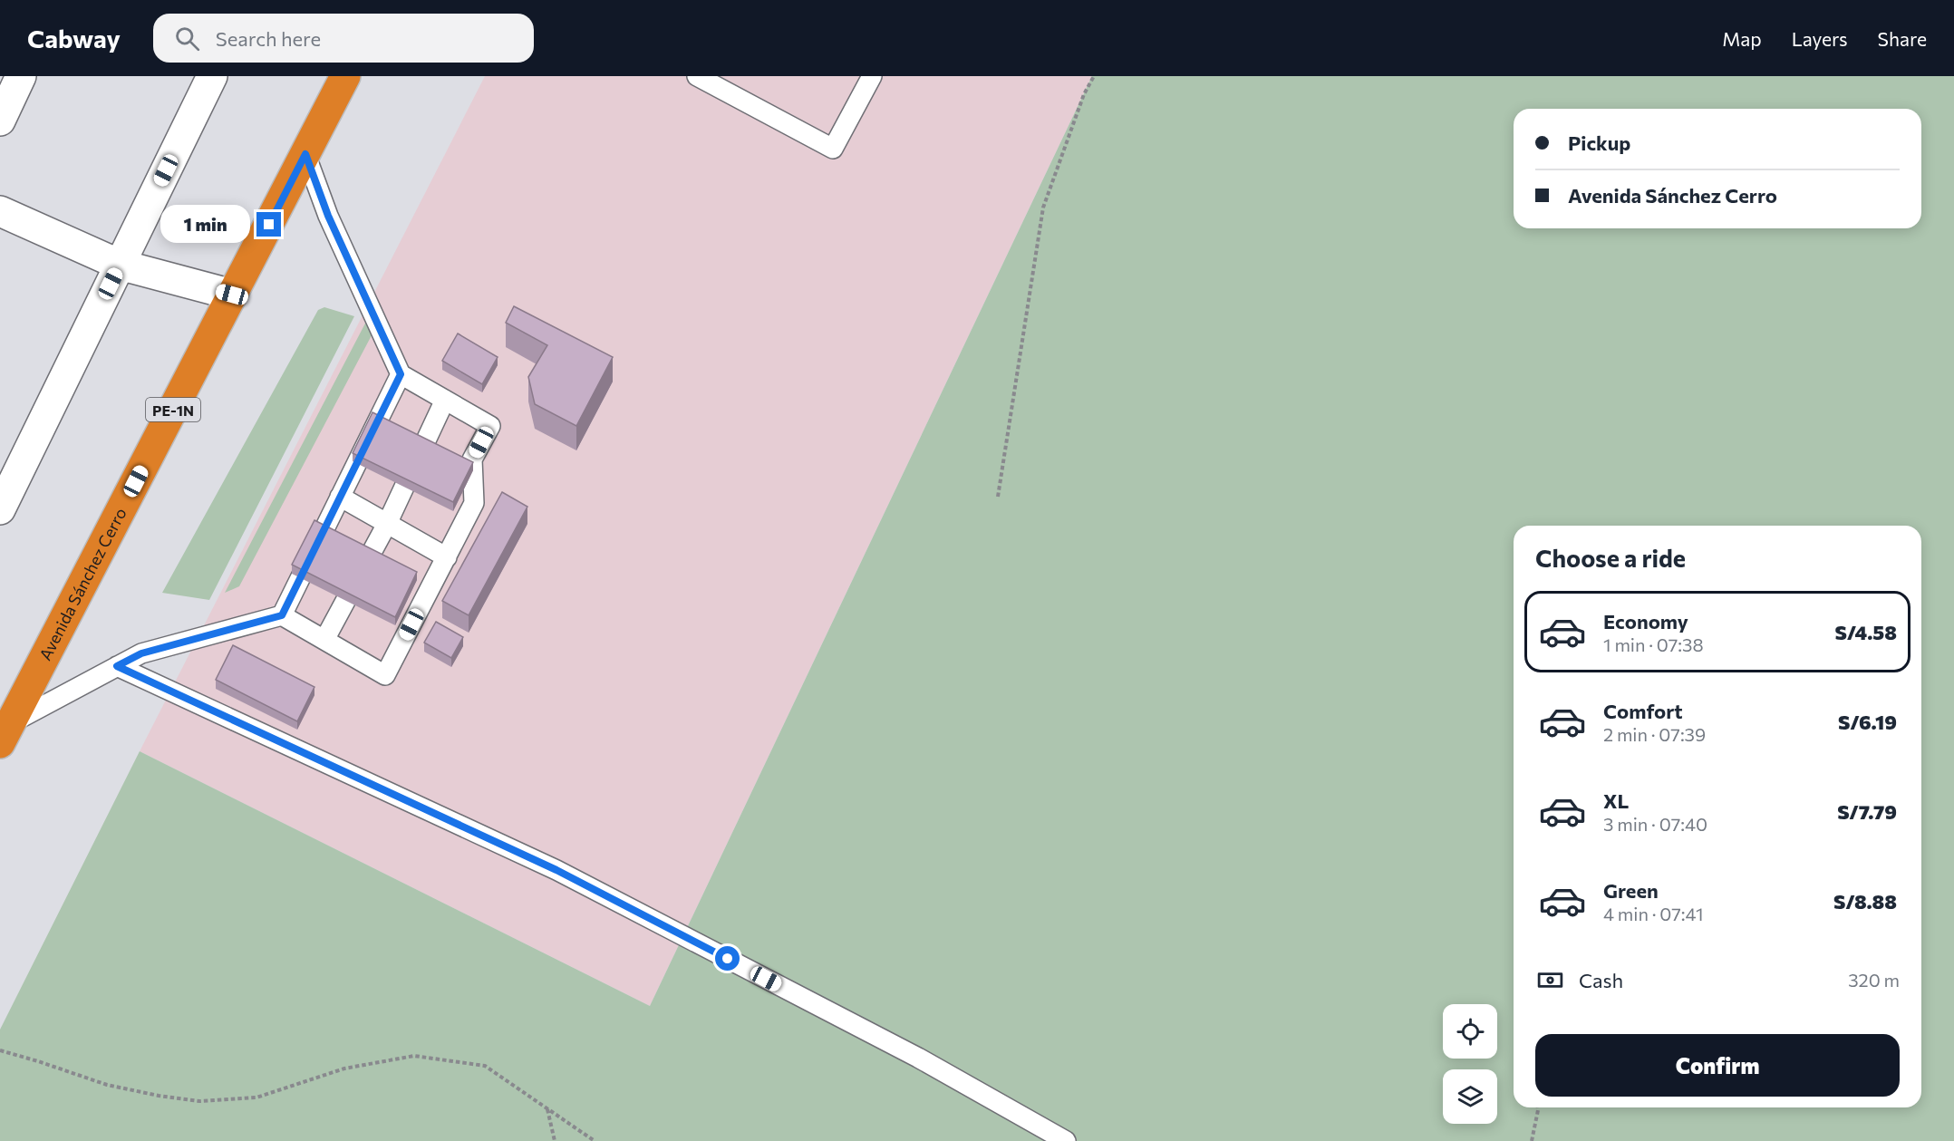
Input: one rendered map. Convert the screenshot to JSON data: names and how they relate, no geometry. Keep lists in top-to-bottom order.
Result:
{
  "streets": {
    "highway": ["PE-1N", "Avenida Sánchez Cerro"]
  },
  "page": {
    "header": "Cabway",
    "search": "Search here",
    "nav": ["Map", "Layers", "Share"],
    "banner": ["Pickup", "Avenida Sánchez Cerro"],
    "bubble": "1 min",
    "heading": "Choose a ride",
    "list": [
      {
        "name": "Economy",
        "note": "1 min · 07:38",
        "value": "S/4.58"
      },
      {
        "name": "Comfort",
        "note": "2 min · 07:39",
        "value": "S/6.19"
      },
      {
        "name": "XL",
        "note": "3 min · 07:40",
        "value": "S/7.79"
      },
      {
        "name": "Green",
        "note": "4 min · 07:41",
        "value": "S/8.88"
      }
    ],
    "pay": ["Cash", "320 m"],
    "buttons": "Confirm"
  }
}
